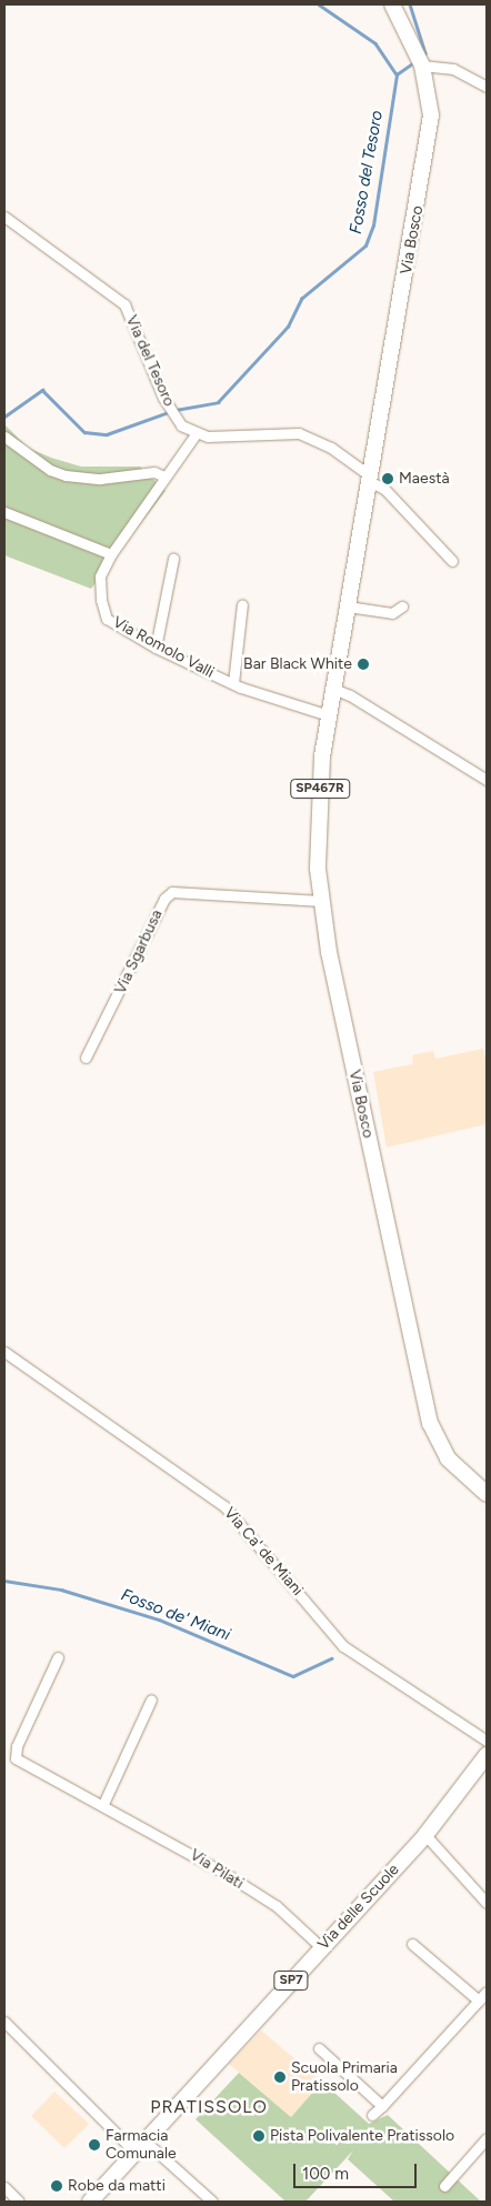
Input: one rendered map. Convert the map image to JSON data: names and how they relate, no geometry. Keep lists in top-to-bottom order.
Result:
{
  "streets": {
    "main road": [
      "Via Bosco",
      "SP467R",
      "Via delle Scuole",
      "SP7"
    ],
    "street": [
      "Via del Tesoro",
      "Via Romolo Valli",
      "Via Sgarbusa",
      "Via Ca' de Miani",
      "Via Pilati"
    ]
  },
  "crossings": [
    ["Via Bosco", "Via Romolo Valli"],
    ["Via Bosco", "Via Sgarbusa"],
    ["Via del Tesoro", "Via Romolo Valli"],
    ["Via Pilati", "Via delle Scuole"]
  ],
  "districts": ["PRATISSOLO"],
  "water": ["Fosso del Tesoro", "Fosso de' Miani"],
  "places": [
    "Maestà",
    "Bar Black White",
    "Scuola Primaria Pratissolo",
    "Pista Polivalente Pratissolo",
    "Farmacia Comunale",
    "Robe da matti"
  ],
  "scale_bar": "100 m"
}
